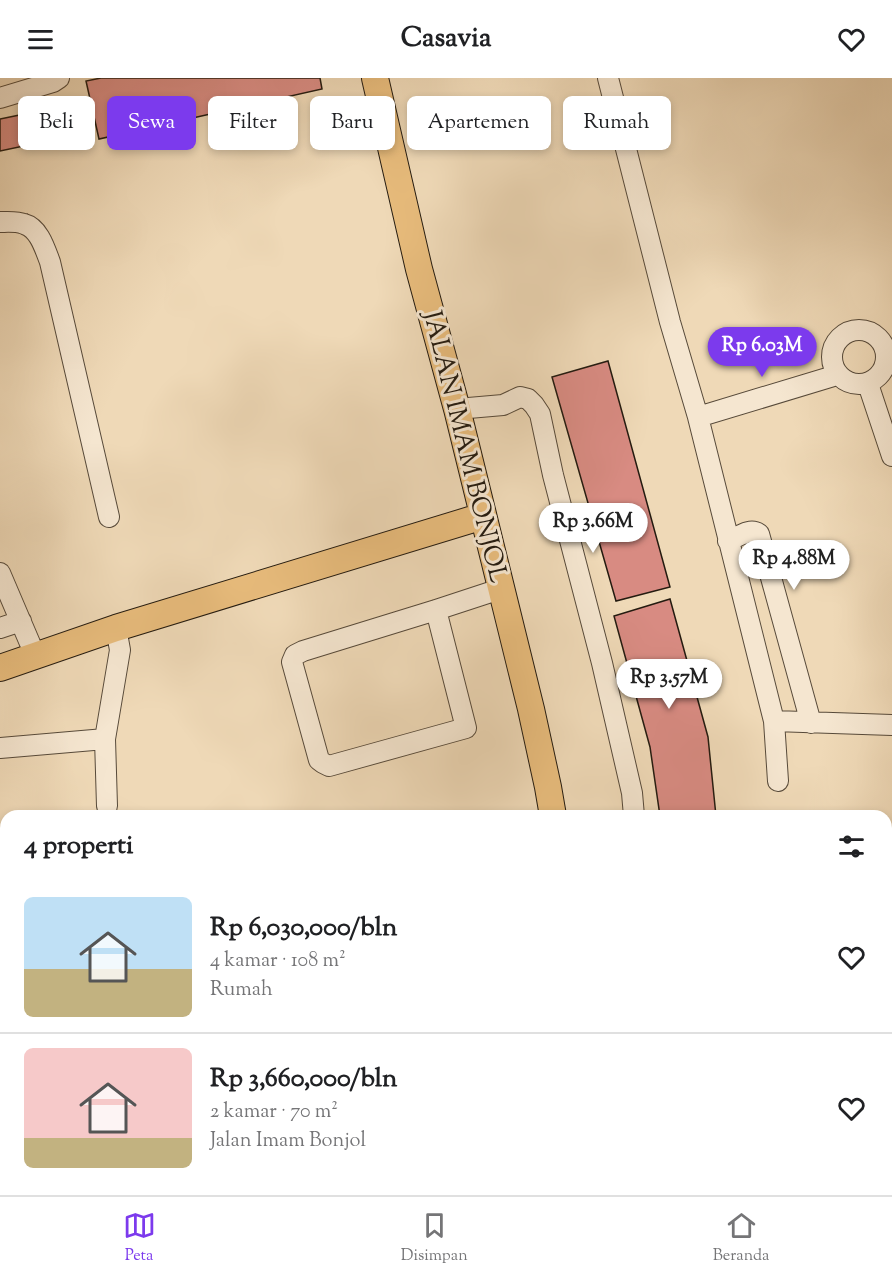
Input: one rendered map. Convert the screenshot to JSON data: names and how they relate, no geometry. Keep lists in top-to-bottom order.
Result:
{
  "streets": {
    "main road": ["JALAN IMAM BONJOL"]
  },
  "page": {
    "header": "Casavia",
    "chip": [
      "Beli",
      "Sewa",
      "Filter",
      "Baru",
      "Apartemen",
      "Rumah"
    ],
    "price": [
      "Rp 6.03M",
      "Rp 3.66M",
      "Rp 4.88M",
      "Rp 3.57M"
    ],
    "heading": "4 properti",
    "list": [
      {
        "name": "Rp 6,030,000/bln",
        "note": "4 kamar · 108 m² · Rumah"
      },
      {
        "name": "Rp 3,660,000/bln",
        "note": "2 kamar · 70 m² · Jalan Imam Bonjol"
      }
    ],
    "tabs": ["Peta", "Disimpan", "Beranda"]
  }
}
